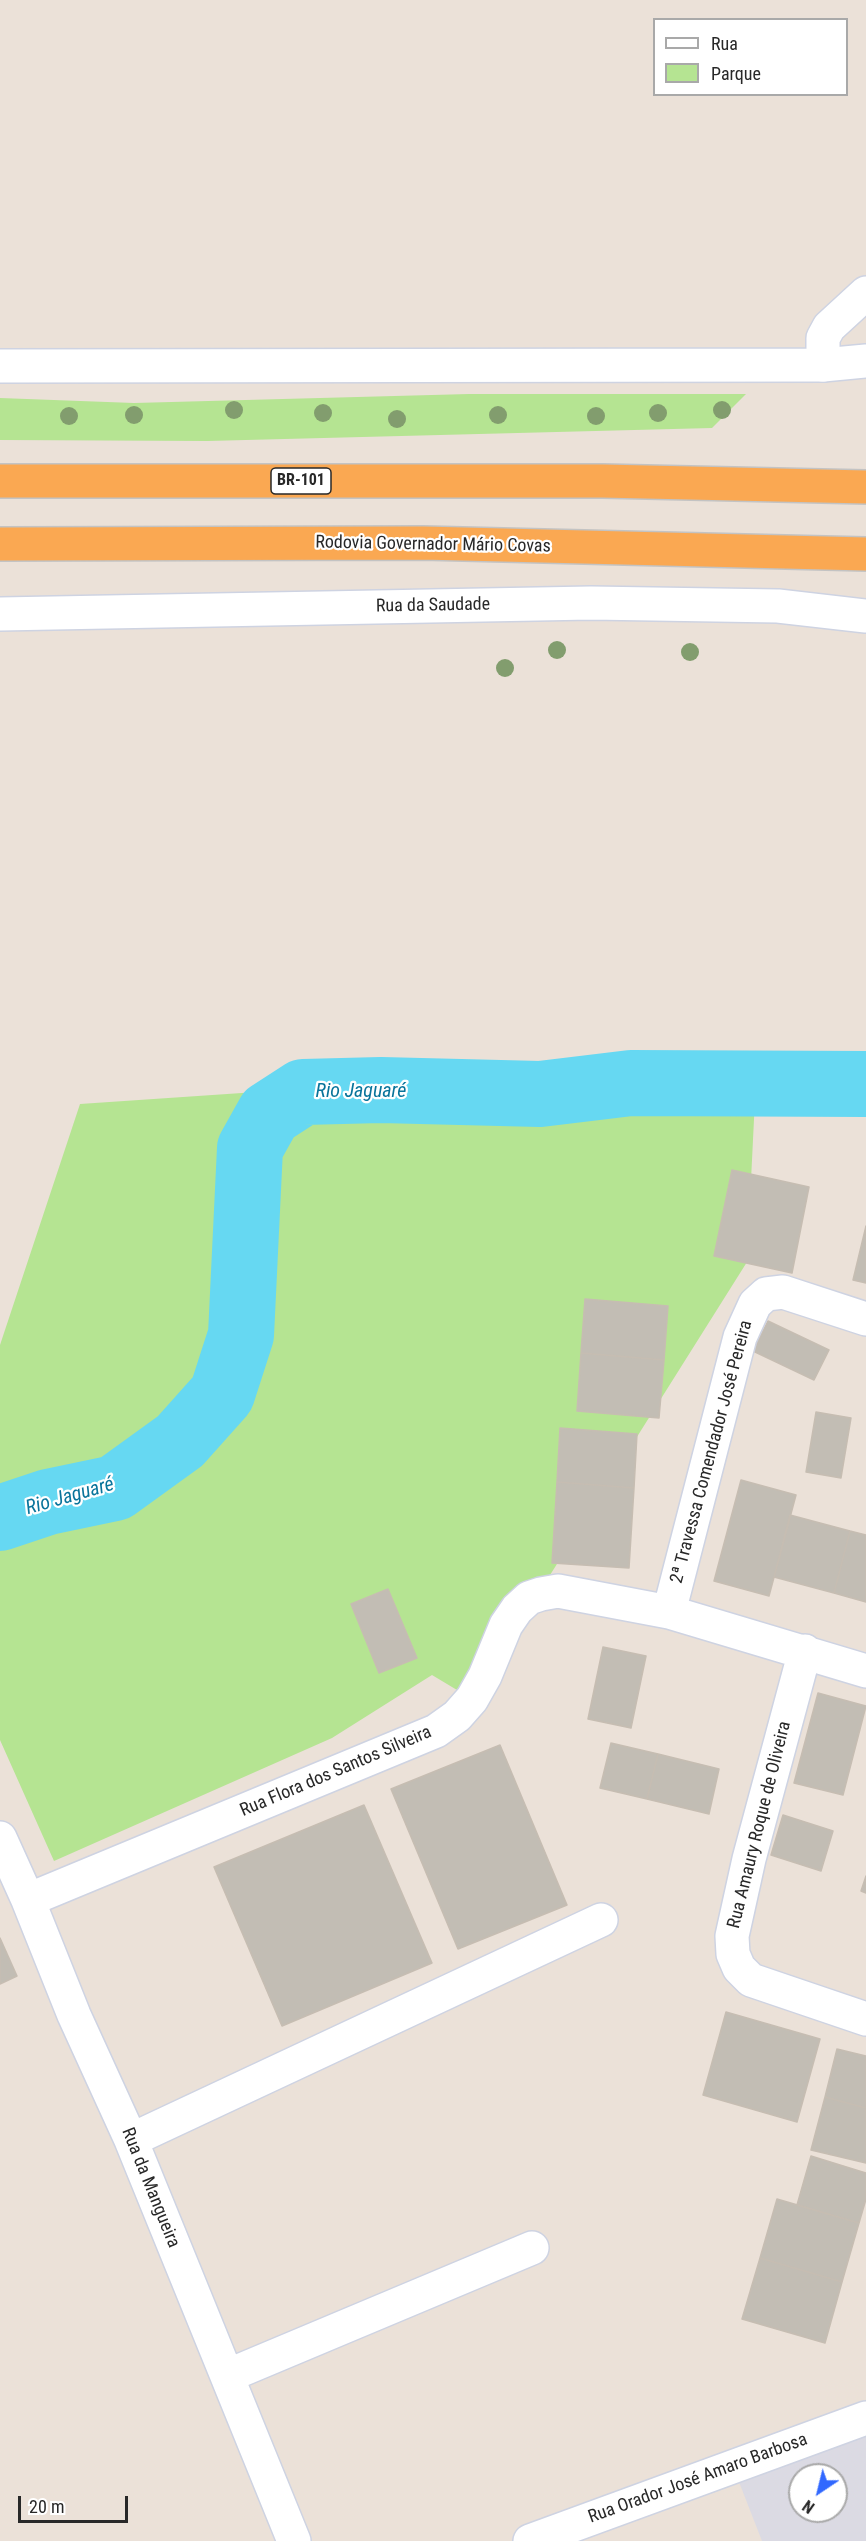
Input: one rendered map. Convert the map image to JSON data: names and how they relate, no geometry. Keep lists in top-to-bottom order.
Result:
{
  "streets": {
    "highway": ["BR-101", "Rodovia Governador Mário Covas"],
    "street": [
      "Rua da Saudade",
      "2ª Travessa Comendador José Pereira",
      "Rua Flora dos Santos Silveira",
      "Rua Amaury Roque de Oliveira",
      "Rua da Mangueira",
      "Rua Orador José Amaro Barbosa"
    ]
  },
  "crossings": [
    ["2ª Travessa Comendador José Pereira", "Rua Flora dos Santos Silveira"],
    ["Rua Flora dos Santos Silveira", "Rua Amaury Roque de Oliveira"],
    ["Rua Flora dos Santos Silveira", "Rua da Mangueira"]
  ],
  "water": ["Rio Jaguaré"],
  "legend": ["Rua", "Parque"],
  "scale_bar": "20 m",
  "north": "bottom left"
}
